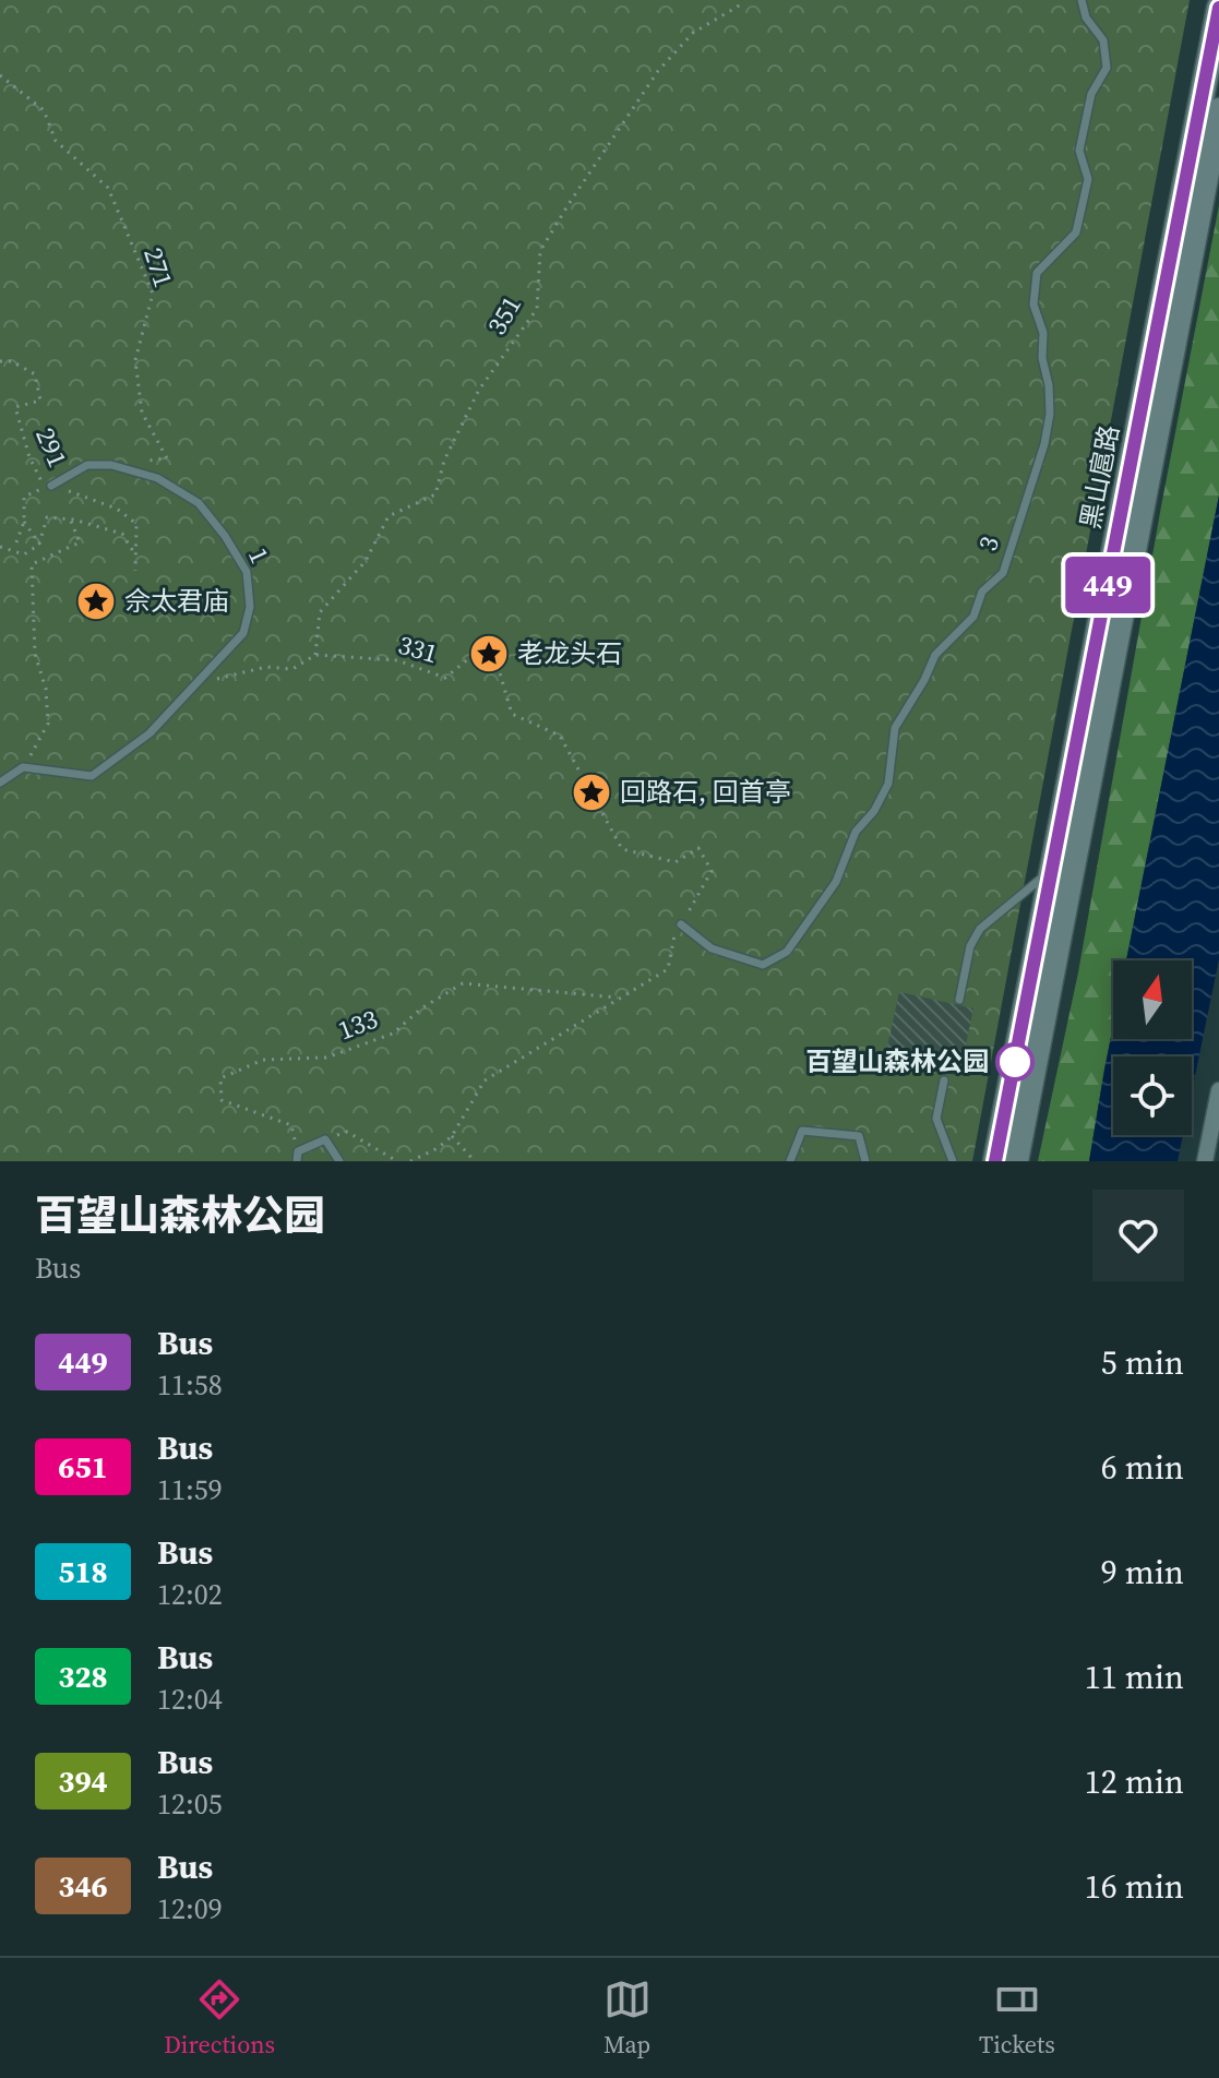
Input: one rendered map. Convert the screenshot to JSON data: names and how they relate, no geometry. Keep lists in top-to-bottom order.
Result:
{
  "streets": {
    "main road": ["黑山扈路"],
    "lane": ["3", "1"],
    "path": [
      "271",
      "351",
      "291",
      "331",
      "133"
    ]
  },
  "crossings": [
    ["271", "1"],
    ["351", "331"],
    ["291", "1"],
    ["3", "331"],
    ["1", "331"]
  ],
  "places": {
    "place": ["佘太君庙", "老龙头石", "回路石, 回首亭"],
    "other": ["百望山森林公园"]
  },
  "lines": ["bus line 449"],
  "north": "top",
  "page": {
    "on_map": "449",
    "heading": ["百望山森林公园", "Bus"],
    "list": [
      {
        "mark": "449",
        "name": "Bus",
        "note": "11:58",
        "value": "5 min"
      },
      {
        "mark": "651",
        "name": "Bus",
        "note": "11:59",
        "value": "6 min"
      },
      {
        "mark": "518",
        "name": "Bus",
        "note": "12:02",
        "value": "9 min"
      },
      {
        "mark": "328",
        "name": "Bus",
        "note": "12:04",
        "value": "11 min"
      },
      {
        "mark": "394",
        "name": "Bus",
        "note": "12:05",
        "value": "12 min"
      },
      {
        "mark": "346",
        "name": "Bus",
        "note": "12:09",
        "value": "16 min"
      }
    ],
    "tabs": ["Directions", "Map", "Tickets"]
  }
}
